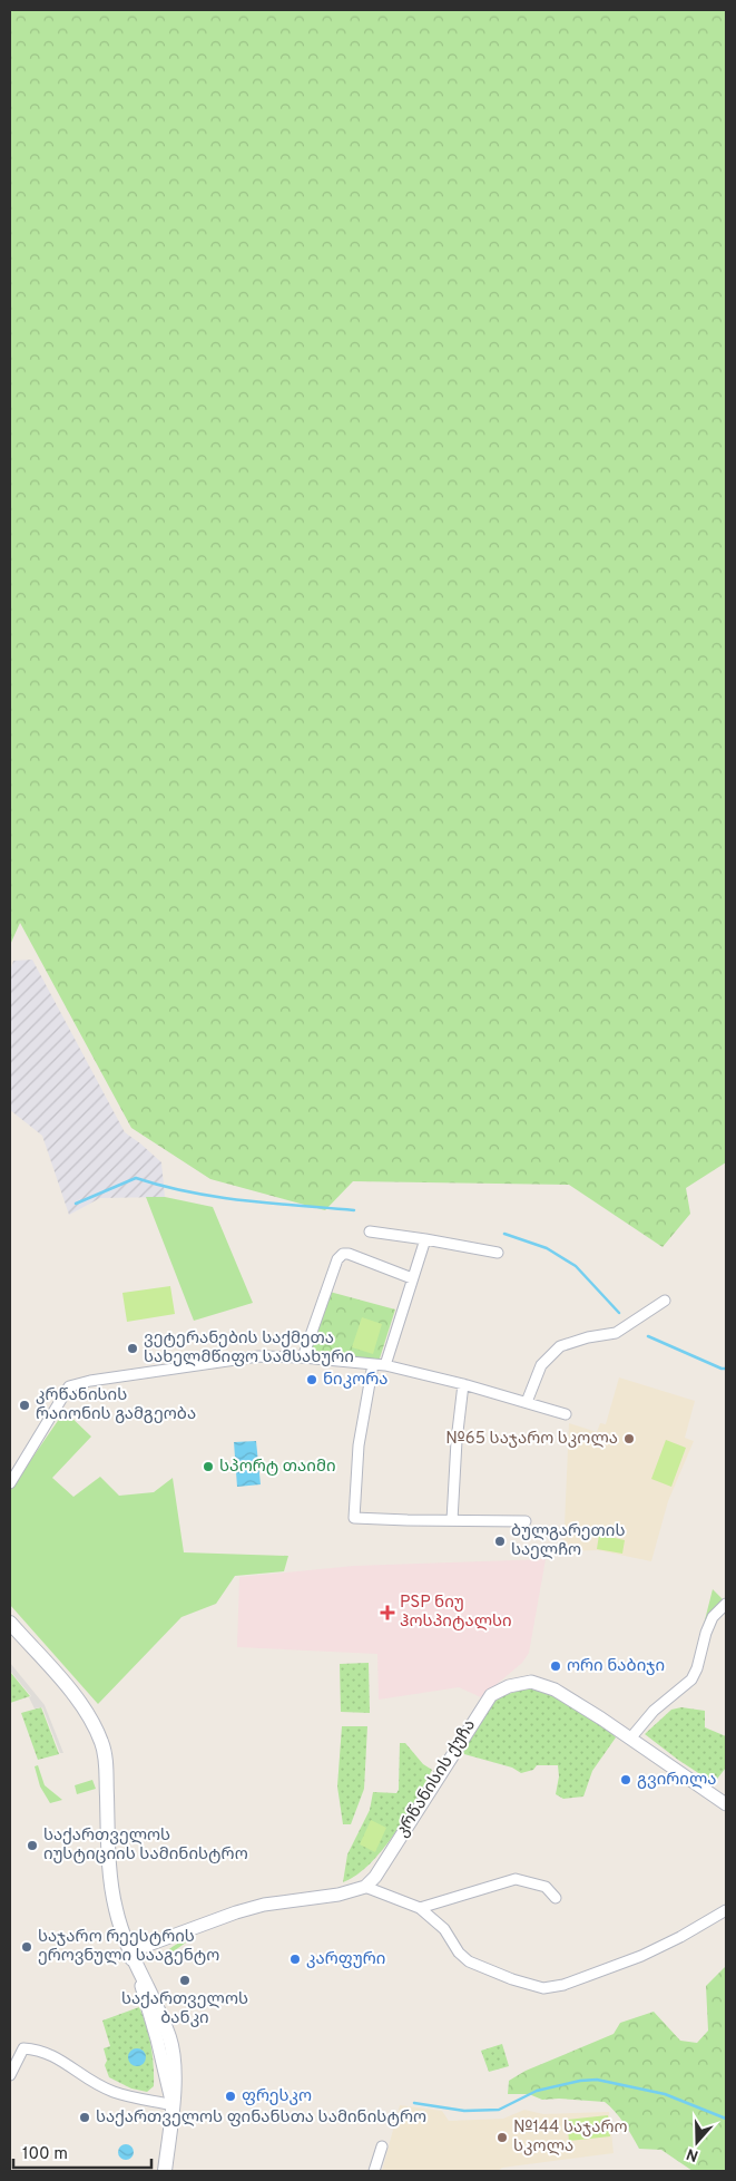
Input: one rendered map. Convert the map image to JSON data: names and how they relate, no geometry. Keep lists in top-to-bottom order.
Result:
{
  "streets": {
    "street": ["კრწანისის ქუჩა"]
  },
  "places": {
    "other": [
      "ვეტერანების საქმეთა სახელმწიფო სამსახური",
      "ნიკორა",
      "კრწანისის რაიონის გამგეობა",
      "№65 საჯარო სკოლა",
      "სპორტ თაიმი",
      "ბულგარეთის საელჩო",
      "ორი ნაბიჯი",
      "გვირილა",
      "საქართველოს იუსტიციის სამინისტრო",
      "საჯარო რეესტრის ეროვნული სააგენტო",
      "კარფური",
      "საქართველოს ბანკი",
      "ფრესკო",
      "საქართველოს ფინანსთა სამინისტრო",
      "№144 საჯარო სკოლა"
    ],
    "health": ["PSP ნიუ ჰოსპიტალსი"]
  },
  "scale_bar": "100 m",
  "north": "bottom"
}
